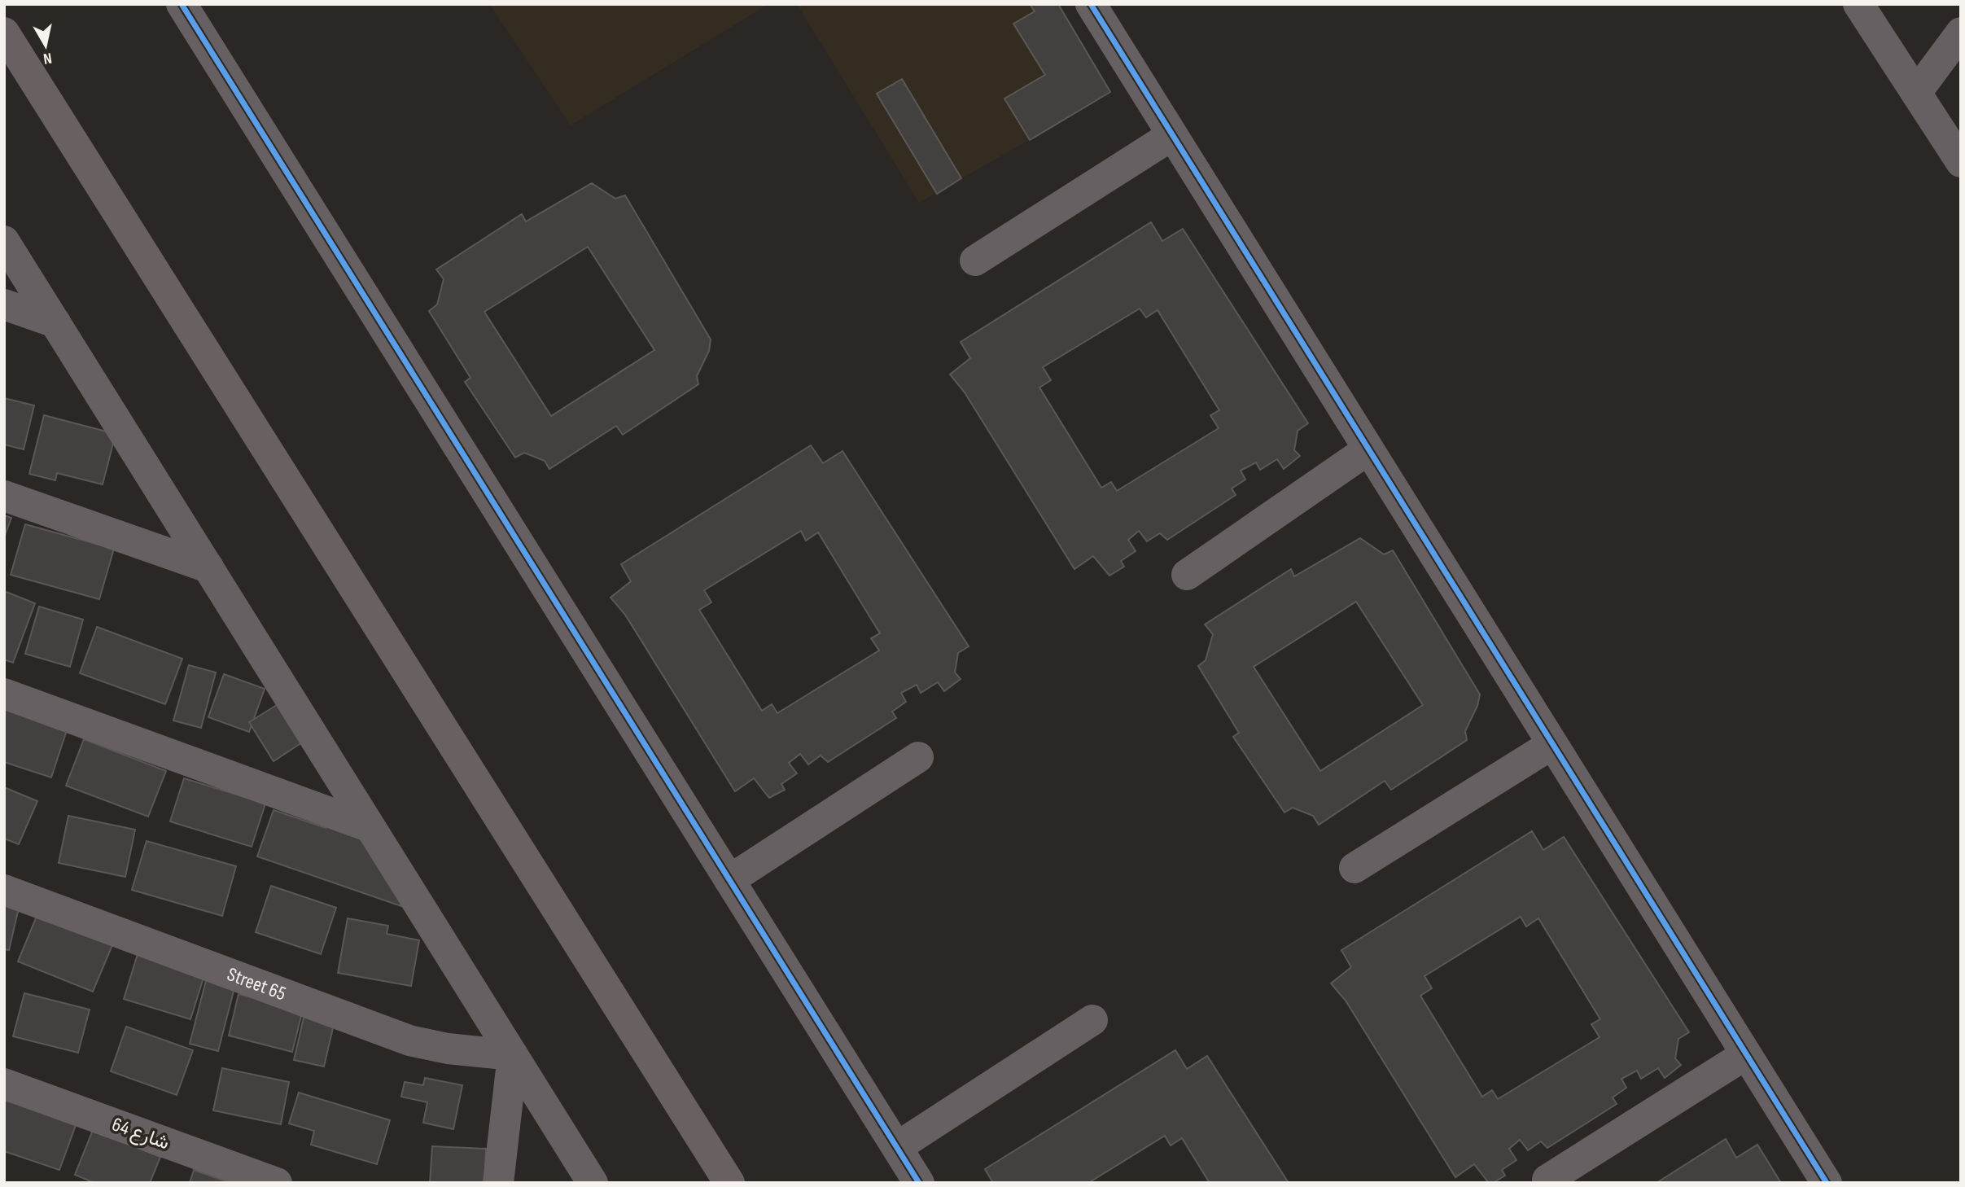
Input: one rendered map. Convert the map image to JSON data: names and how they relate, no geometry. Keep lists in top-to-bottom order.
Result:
{
  "streets": {
    "street": ["Street 65", "شارع 64"]
  },
  "north": "bottom"
}
